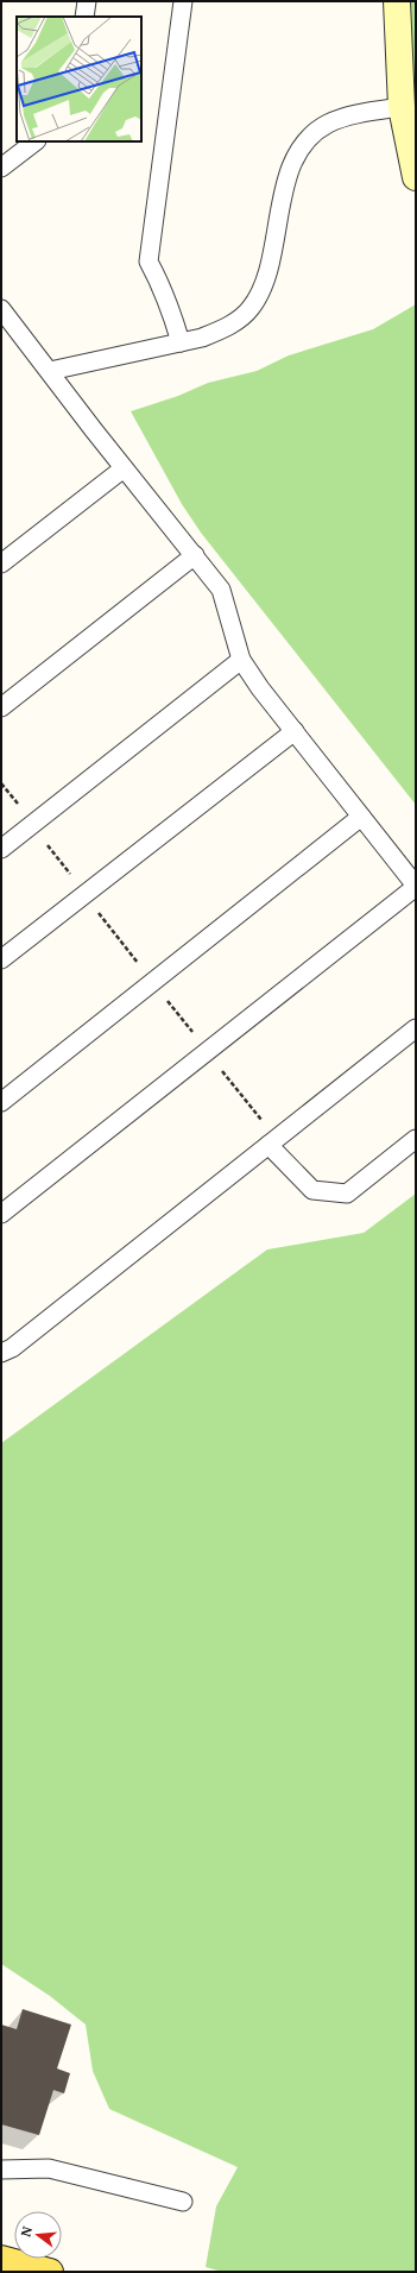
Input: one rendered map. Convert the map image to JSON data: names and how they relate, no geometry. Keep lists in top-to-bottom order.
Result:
{
  "north": "left"
}
